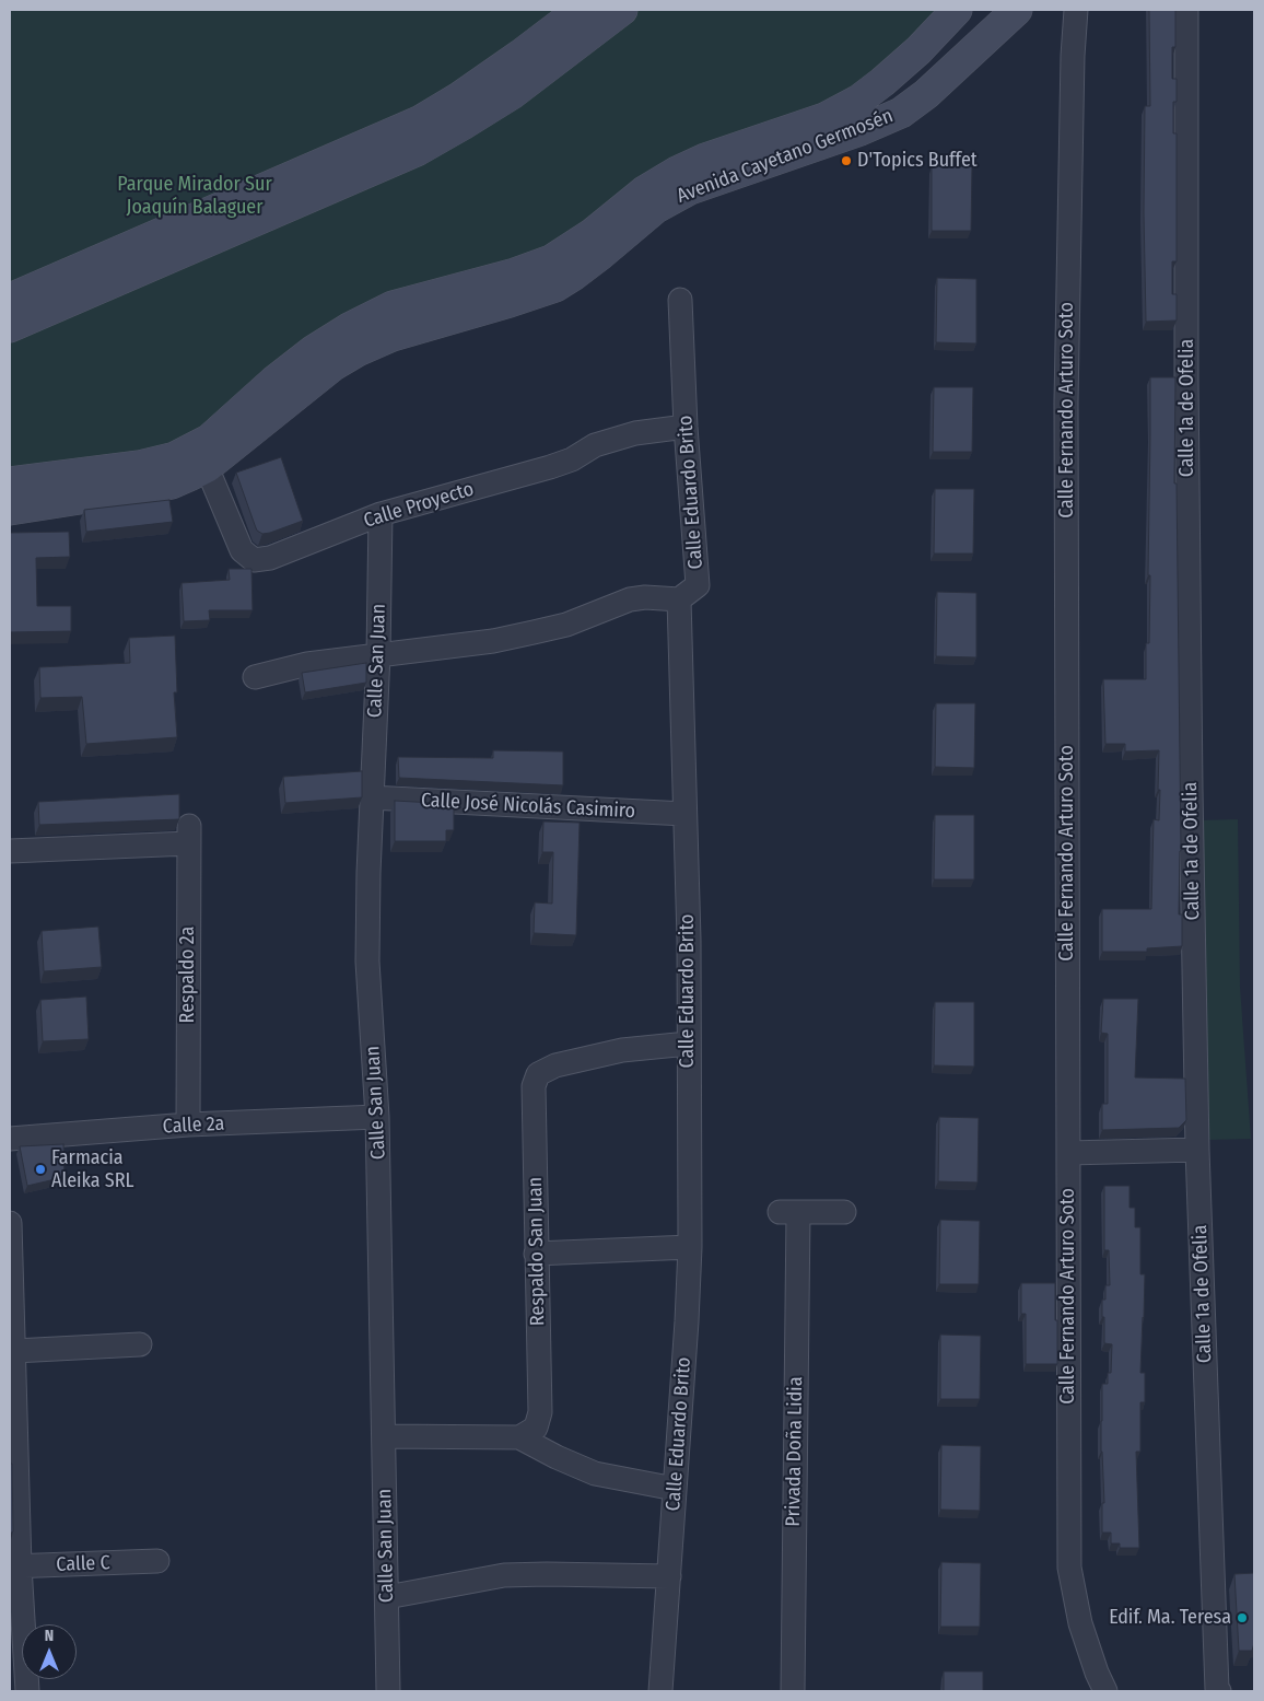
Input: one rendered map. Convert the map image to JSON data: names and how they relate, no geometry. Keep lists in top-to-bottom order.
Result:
{
  "streets": {
    "street": [
      "Avenida Cayetano Germosén",
      "Calle 1a de Ofelia",
      "Calle Fernando Arturo Soto",
      "Calle Eduardo Brito",
      "Calle Proyecto",
      "Calle San Juan",
      "Calle José Nicolás Casimiro",
      "Respaldo 2a",
      "Calle 2a",
      "Respaldo San Juan",
      "Privada Doña Lidia",
      "Calle C"
    ]
  },
  "crossings": [
    ["Avenida Cayetano Germosén", "Calle Proyecto"],
    ["Calle Eduardo Brito", "Calle Proyecto"],
    ["Calle Eduardo Brito", "Calle José Nicolás Casimiro"],
    ["Calle Eduardo Brito", "Respaldo San Juan"],
    ["Calle Proyecto", "Calle San Juan"],
    ["Calle San Juan", "Calle José Nicolás Casimiro"],
    ["Calle San Juan", "Calle 2a"],
    ["Respaldo 2a", "Calle 2a"]
  ],
  "parks": ["Parque Mirador Sur Joaquín Balaguer"],
  "places": ["D'Topics Buffet", "Farmacia Aleika SRL", "Edif. Ma. Teresa"],
  "north": "top"
}
